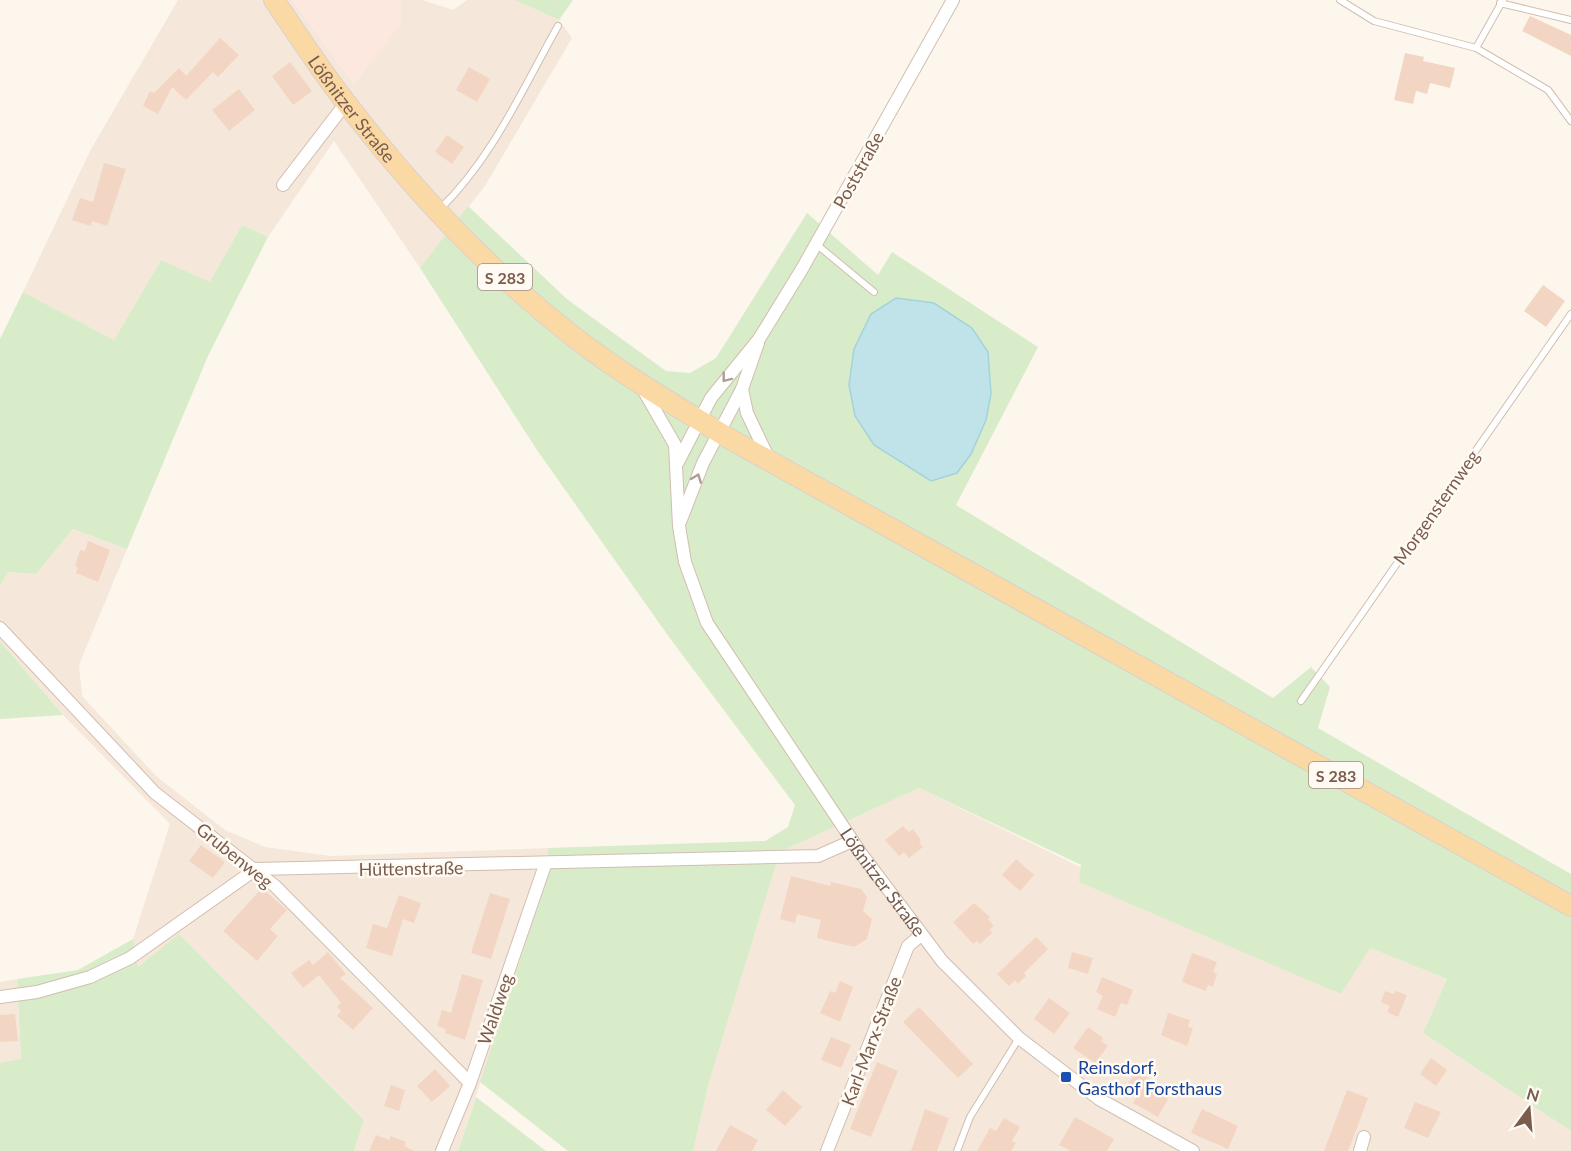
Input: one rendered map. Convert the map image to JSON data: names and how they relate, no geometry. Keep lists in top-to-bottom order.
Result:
{
  "streets": {
    "main road": ["Lößnitzer Straße", "S 283"],
    "street": [
      "Poststraße",
      "Grubenweg",
      "Hüttenstraße",
      "Waldweg",
      "Karl-Marx-Straße"
    ],
    "lane": ["Morgensternweg"]
  },
  "crossings": [
    ["Lößnitzer Straße", "Poststraße"],
    ["Lößnitzer Straße", "S 283"],
    ["Lößnitzer Straße", "Hüttenstraße"],
    ["Lößnitzer Straße", "Karl-Marx-Straße"],
    ["Poststraße", "S 283"],
    ["Grubenweg", "Hüttenstraße"],
    ["Grubenweg", "Waldweg"],
    ["Hüttenstraße", "Waldweg"]
  ],
  "places": {
    "transit": ["Reinsdorf, Gasthof Forsthaus"]
  },
  "north": "top"
}
